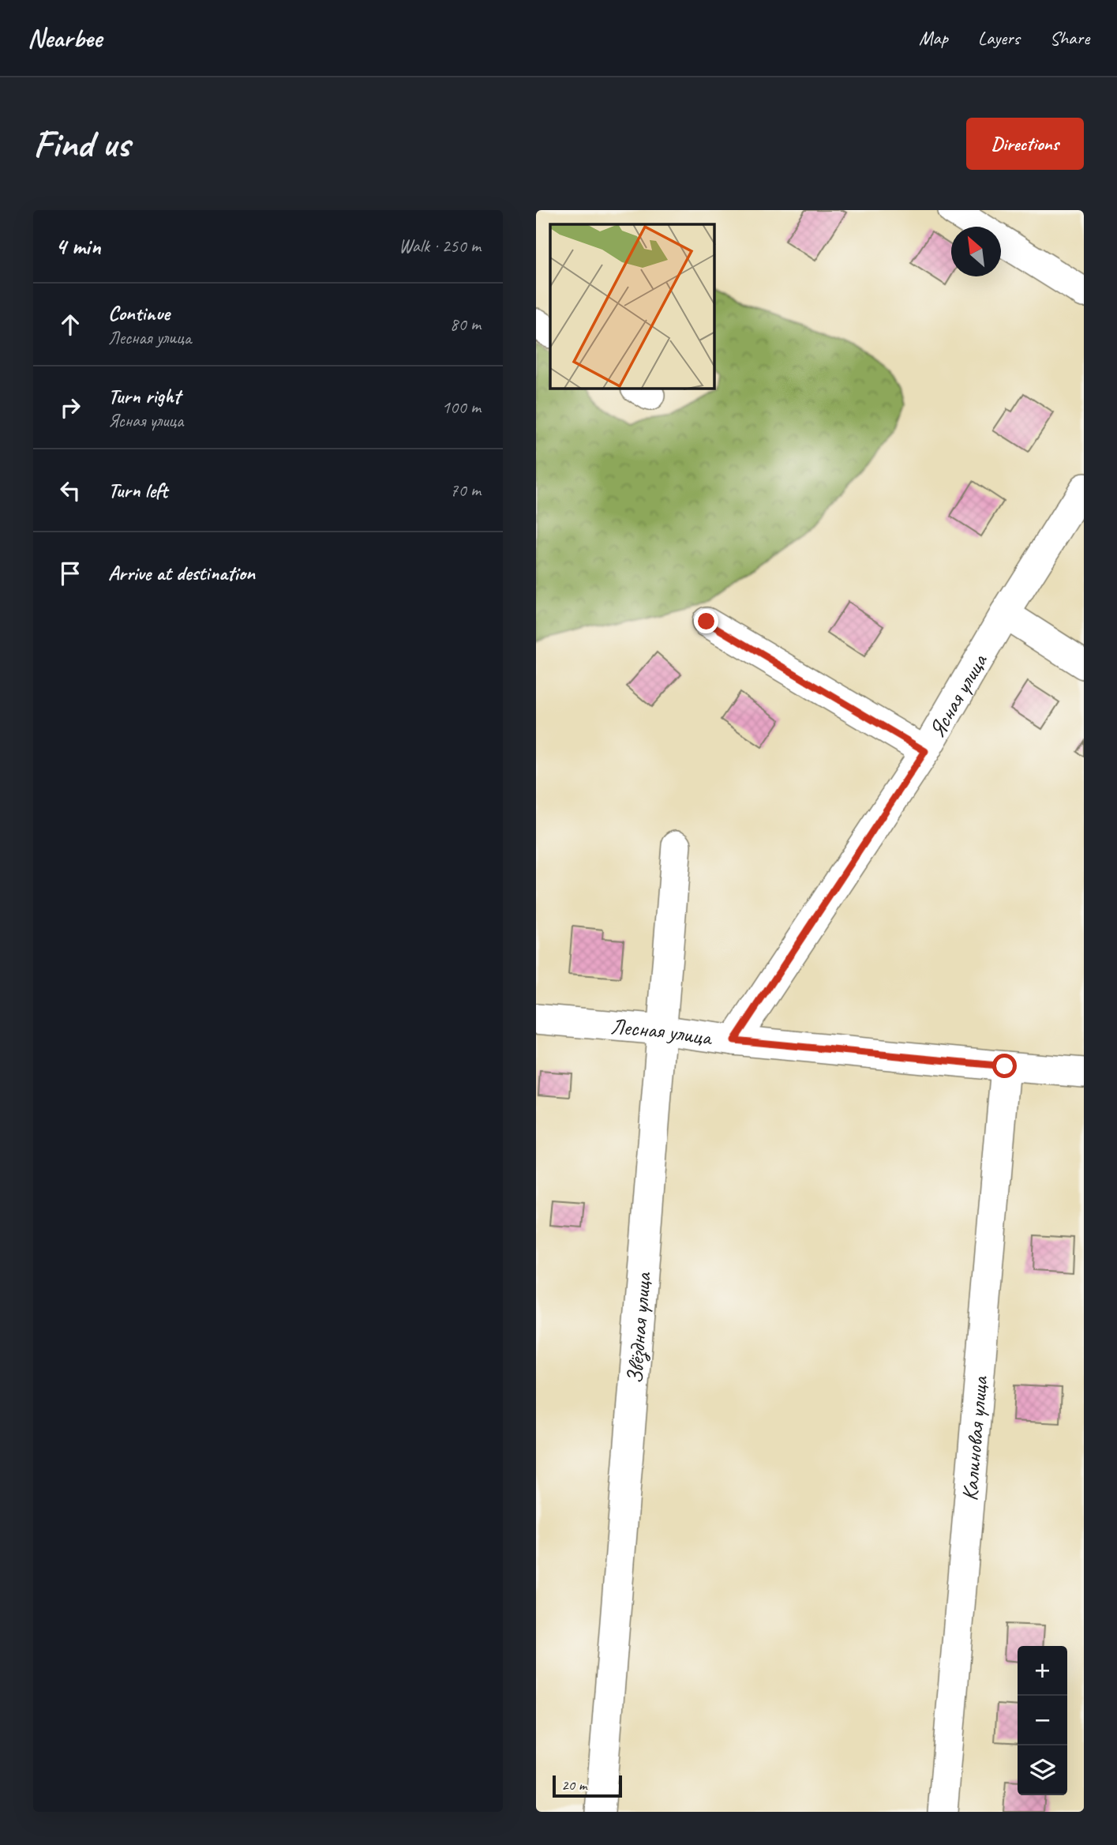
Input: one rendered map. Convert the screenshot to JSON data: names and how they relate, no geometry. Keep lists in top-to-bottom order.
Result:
{
  "streets": {
    "street": [
      "Ясная улица",
      "Лесная улица",
      "Звёздная улица",
      "Калиновая улица"
    ]
  },
  "crossings": [
    ["Ясная улица", "Лесная улица"],
    ["Лесная улица", "Звёздная улица"],
    ["Лесная улица", "Калиновая улица"]
  ],
  "scale_bar": "20 m",
  "north": "top left",
  "page": {
    "header": "Nearbee",
    "nav": ["Map", "Layers", "Share"],
    "buttons": "Directions",
    "title": "Find us",
    "heading": ["4 min", "Walk · 250 m"],
    "list": [
      ["Continue", "Лесная улица", "80 m"],
      ["Turn right", "Ясная улица", "100 m"],
      ["Turn left", "70 m"],
      "Arrive at destination"
    ],
    "map_buttons": ["+", "−"],
    "scale": "20 m"
  }
}
